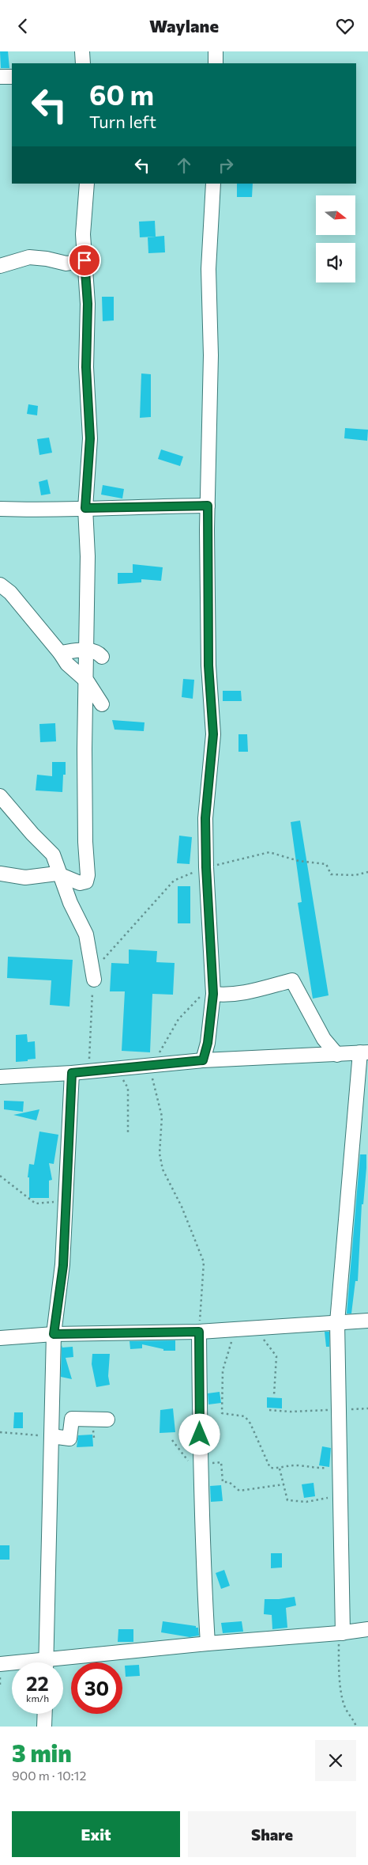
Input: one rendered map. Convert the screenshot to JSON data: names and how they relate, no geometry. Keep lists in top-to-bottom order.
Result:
{
  "north": "right",
  "page": {
    "header": "Waylane",
    "turn": ["60 m", "Turn left"],
    "speed": "22 km/h",
    "limit": "30",
    "heading": ["3 min", "900 m · 10:12"],
    "buttons": ["Exit", "Share"]
  }
}
